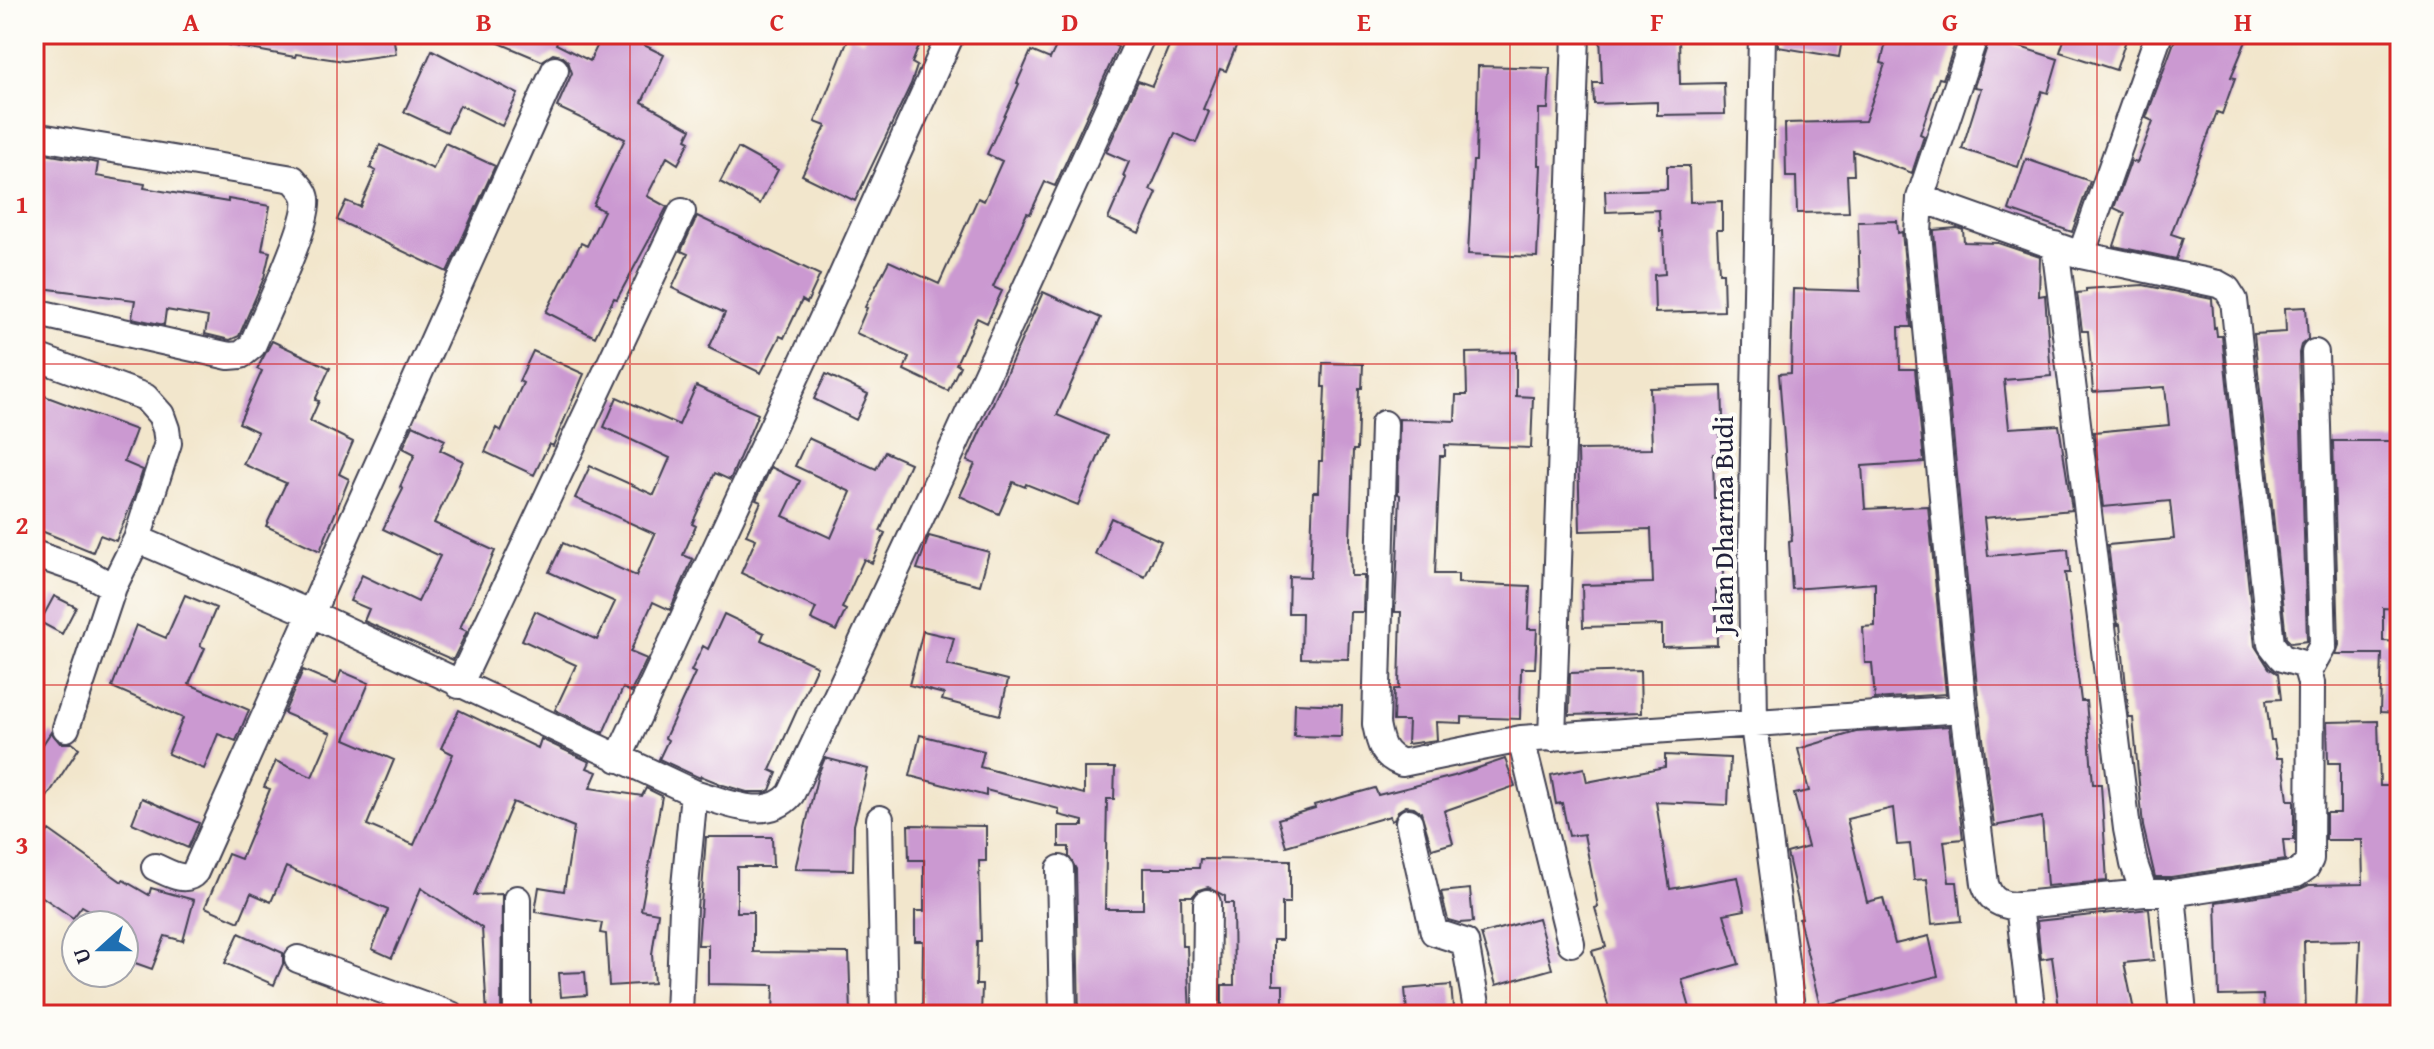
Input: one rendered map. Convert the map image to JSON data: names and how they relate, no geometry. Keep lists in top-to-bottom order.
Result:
{
  "streets": {
    "street": ["Jalan Dharma Budi"]
  },
  "north": "left",
  "grid": {
    "columns": [
      "A",
      "B",
      "C",
      "D",
      "E",
      "F",
      "G",
      "H"
    ],
    "rows": ["1", "2", "3"]
  }
}
